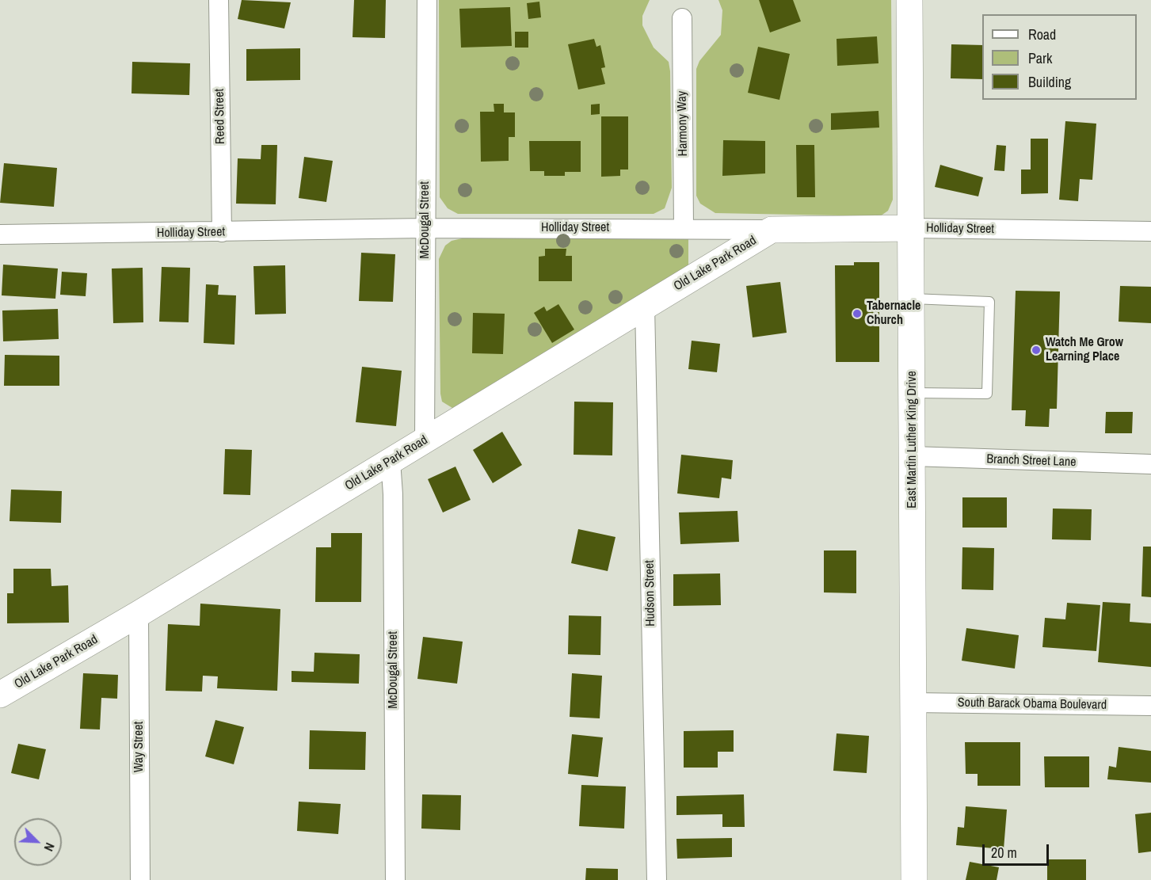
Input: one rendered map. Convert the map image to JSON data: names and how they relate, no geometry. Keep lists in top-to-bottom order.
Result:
{
  "streets": {
    "street": [
      "Reed Street",
      "Harmony Way",
      "McDougal Street",
      "Holliday Street",
      "Old Lake Park Road",
      "East Martin Luther King Drive",
      "Branch Street Lane",
      "Hudson Street",
      "South Barack Obama Boulevard",
      "Way Street"
    ]
  },
  "crossings": [
    ["Reed Street", "Holliday Street"],
    ["Harmony Way", "Holliday Street"],
    ["McDougal Street", "Holliday Street"],
    ["McDougal Street", "Old Lake Park Road"],
    ["Holliday Street", "Old Lake Park Road"],
    ["Holliday Street", "East Martin Luther King Drive"],
    ["Old Lake Park Road", "Hudson Street"],
    ["Old Lake Park Road", "Way Street"],
    ["East Martin Luther King Drive", "Branch Street Lane"],
    ["East Martin Luther King Drive", "South Barack Obama Boulevard"]
  ],
  "places": ["Tabernacle Church", "Watch Me Grow Learning Place"],
  "legend": ["Road", "Park", "Building"],
  "scale_bar": "20 m",
  "north": "bottom right"
}
